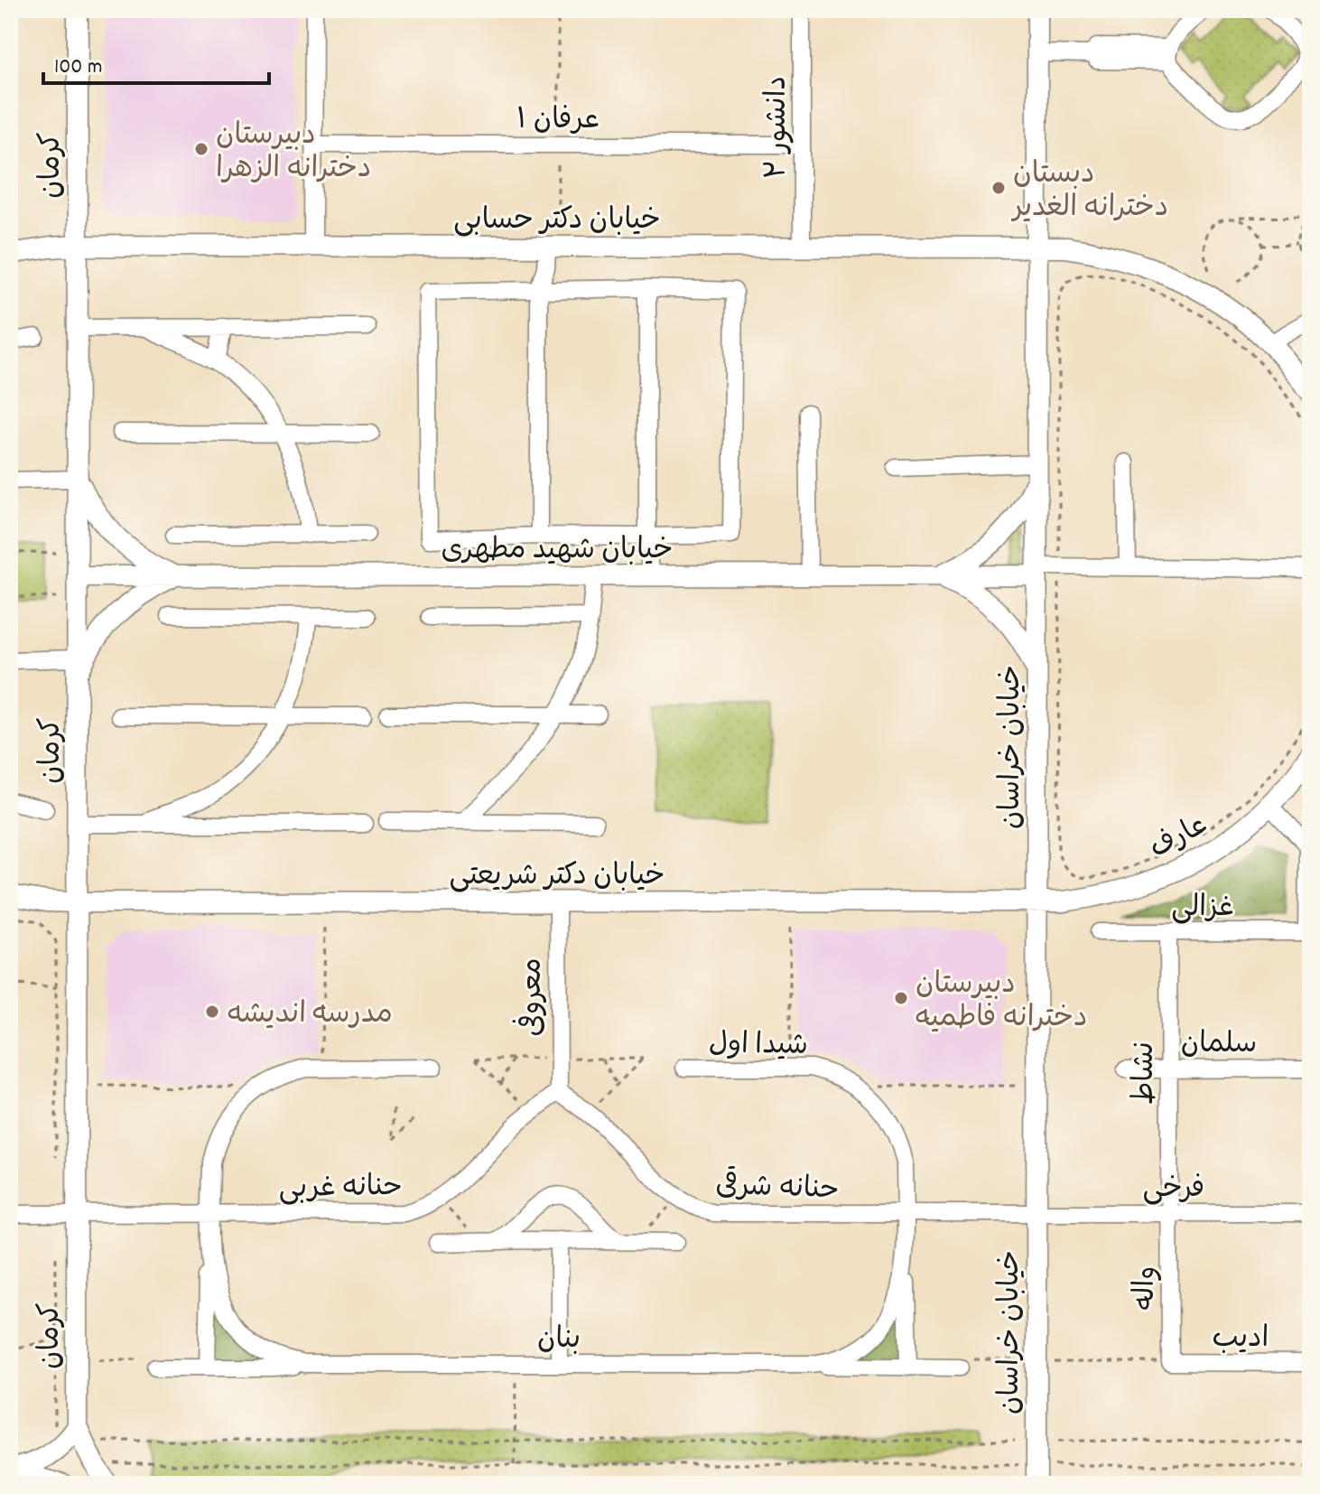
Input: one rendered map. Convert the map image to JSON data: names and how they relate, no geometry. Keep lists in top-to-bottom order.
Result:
{
  "streets": {
    "street": [
      "عرفان ۱",
      "دانشور ۲",
      "کرمان",
      "خیابان دکتر حسابی",
      "خیابان شهید مطهری",
      "خیابان خراسان",
      "عارف",
      "خیابان دکتر شریعتی",
      "غزالی",
      "معروفی",
      "سلمان",
      "شیدا اول",
      "نشاط",
      "حنانه غربی",
      "حنانه شرقی",
      "فرخی",
      "واله",
      "ادیب",
      "بنان"
    ]
  },
  "crossings": [
    ["عرفان ۱", "دانشور ۲"],
    ["دانشور ۲", "خیابان دکتر حسابی"],
    ["کرمان", "خیابان دکتر حسابی"],
    ["کرمان", "خیابان شهید مطهری"],
    ["کرمان", "خیابان دکتر شریعتی"],
    ["کرمان", "حنانه غربی"],
    ["خیابان دکتر حسابی", "خیابان خراسان"],
    ["خیابان شهید مطهری", "خیابان خراسان"],
    ["خیابان خراسان", "عارف"],
    ["خیابان خراسان", "خیابان دکتر شریعتی"],
    ["خیابان خراسان", "حنانه شرقی"],
    ["خیابان خراسان", "فرخی"],
    ["عارف", "خیابان دکتر شریعتی"],
    ["عارف", "غزالی"],
    ["خیابان دکتر شریعتی", "معروفی"],
    ["غزالی", "نشاط"],
    ["معروفی", "حنانه غربی"],
    ["معروفی", "حنانه شرقی"],
    ["سلمان", "نشاط"],
    ["شیدا اول", "حنانه شرقی"],
    ["شیدا اول", "بنان"],
    ["نشاط", "فرخی"],
    ["نشاط", "واله"],
    ["حنانه غربی", "حنانه شرقی"],
    ["حنانه غربی", "بنان"],
    ["حنانه شرقی", "فرخی"],
    ["حنانه شرقی", "بنان"],
    ["فرخی", "واله"],
    ["واله", "ادیب"]
  ],
  "places": [
    "دبیرستان دخترانه الزهرا",
    "دبستان دخترانه الغدیر",
    "دبیرستان دخترانه فاطمیه",
    "مدرسه اندیشه"
  ],
  "scale_bar": "100 m"
}
